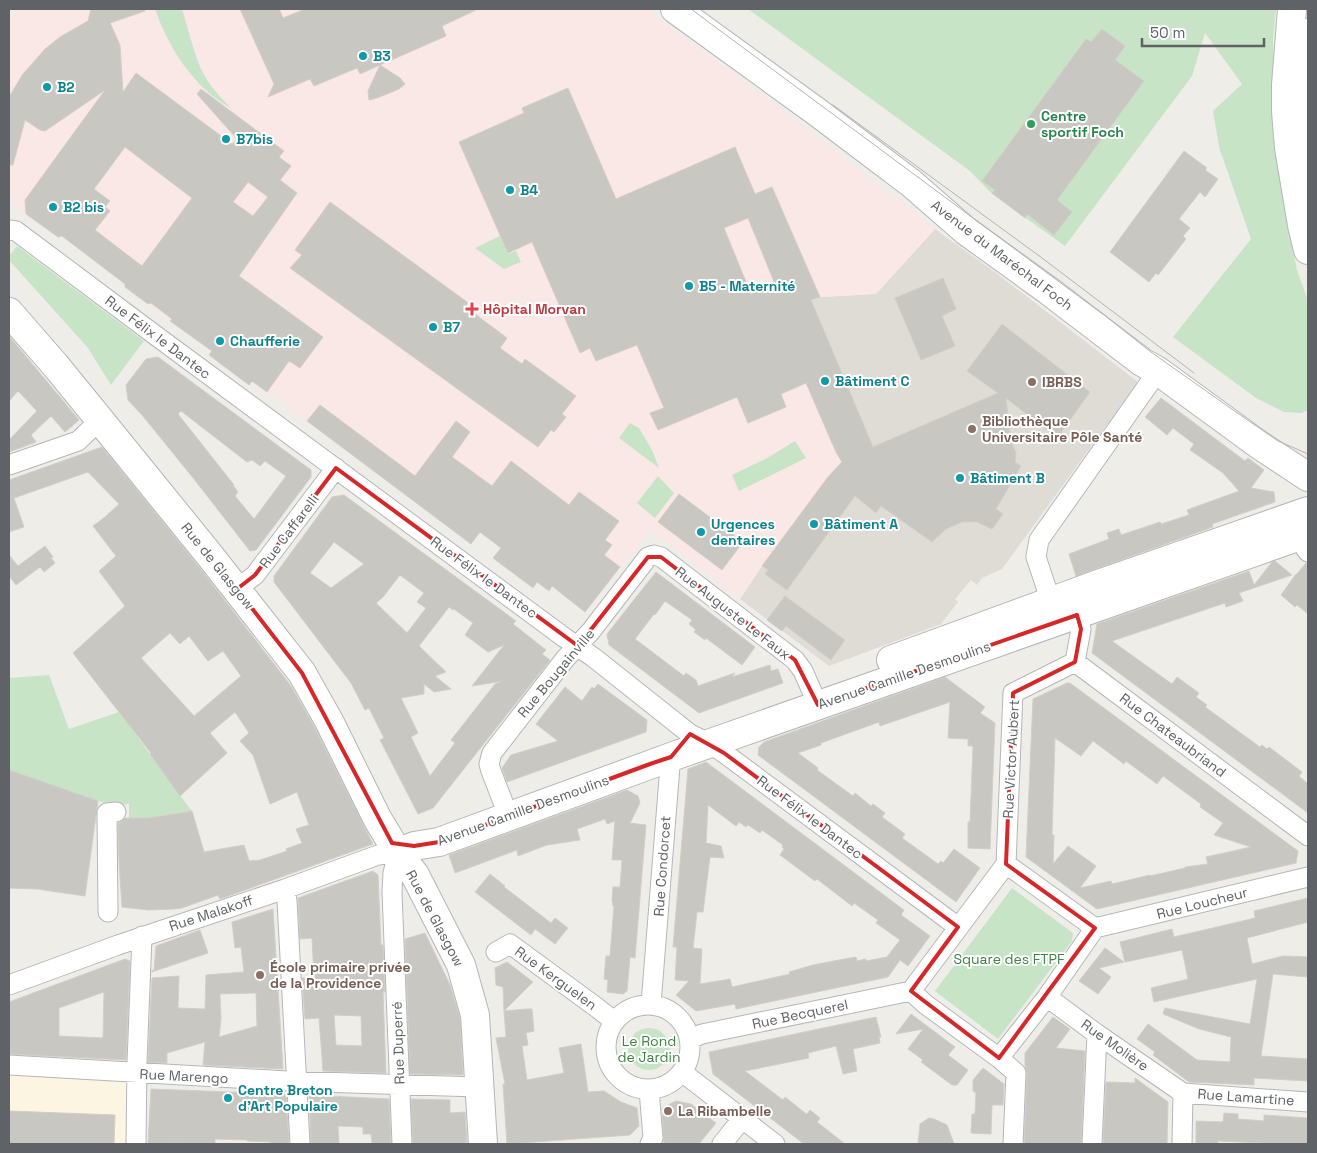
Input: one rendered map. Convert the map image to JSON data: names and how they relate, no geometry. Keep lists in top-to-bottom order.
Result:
{
  "streets": {
    "main road": ["Avenue du Maréchal Foch", "Rue de Glasgow", "Avenue Camille Desmoulins"],
    "street": [
      "Rue Félix le Dantec",
      "Rue Caffarelli",
      "Rue Auguste Le Faux",
      "Rue Bougainville",
      "Rue Chateaubriand",
      "Rue Victor Aubert",
      "Rue Condorcet",
      "Rue Loucheur",
      "Rue Malakoff",
      "Rue Kerguelen",
      "Rue Becquerel",
      "Rue Duperré",
      "Rue Molière",
      "Rue Marengo",
      "Rue Lamartine"
    ]
  },
  "crossings": [
    ["Rue Félix le Dantec", "Rue Caffarelli"],
    ["Rue Félix le Dantec", "Rue Bougainville"],
    ["Rue Félix le Dantec", "Avenue Camille Desmoulins"],
    ["Rue Caffarelli", "Rue de Glasgow"],
    ["Rue de Glasgow", "Avenue Camille Desmoulins"],
    ["Rue de Glasgow", "Rue Malakoff"],
    ["Rue de Glasgow", "Rue Duperré"],
    ["Rue de Glasgow", "Rue Marengo"],
    ["Rue Auguste Le Faux", "Rue Bougainville"],
    ["Rue Auguste Le Faux", "Avenue Camille Desmoulins"],
    ["Rue Bougainville", "Avenue Camille Desmoulins"],
    ["Avenue Camille Desmoulins", "Rue Condorcet"],
    ["Avenue Camille Desmoulins", "Rue Malakoff"],
    ["Avenue Camille Desmoulins", "Rue Duperré"],
    ["Rue Chateaubriand", "Rue Victor Aubert"],
    ["Rue Condorcet", "Rue Kerguelen"],
    ["Rue Condorcet", "Rue Becquerel"],
    ["Rue Malakoff", "Rue Duperré"],
    ["Rue Kerguelen", "Rue Becquerel"],
    ["Rue Duperré", "Rue Marengo"],
    ["Rue Molière", "Rue Lamartine"]
  ],
  "parks": ["Square des FTPF", "Le Rond de Jardin"],
  "places": {
    "other": [
      "B3",
      "B2",
      "Centre sportif Foch",
      "B7bis",
      "B4",
      "B2 bis",
      "B5 - Maternité",
      "B7",
      "Chaufferie",
      "Bâtiment C",
      "IBRBS",
      "Bibliothèque Universitaire Pôle Santé",
      "Bâtiment B",
      "Bâtiment A",
      "Urgences dentaires",
      "École primaire privée de la Providence",
      "Centre Breton d'Art Populaire",
      "La Ribambelle"
    ],
    "health": ["Hôpital Morvan"]
  },
  "scale_bar": "50 m"
}
